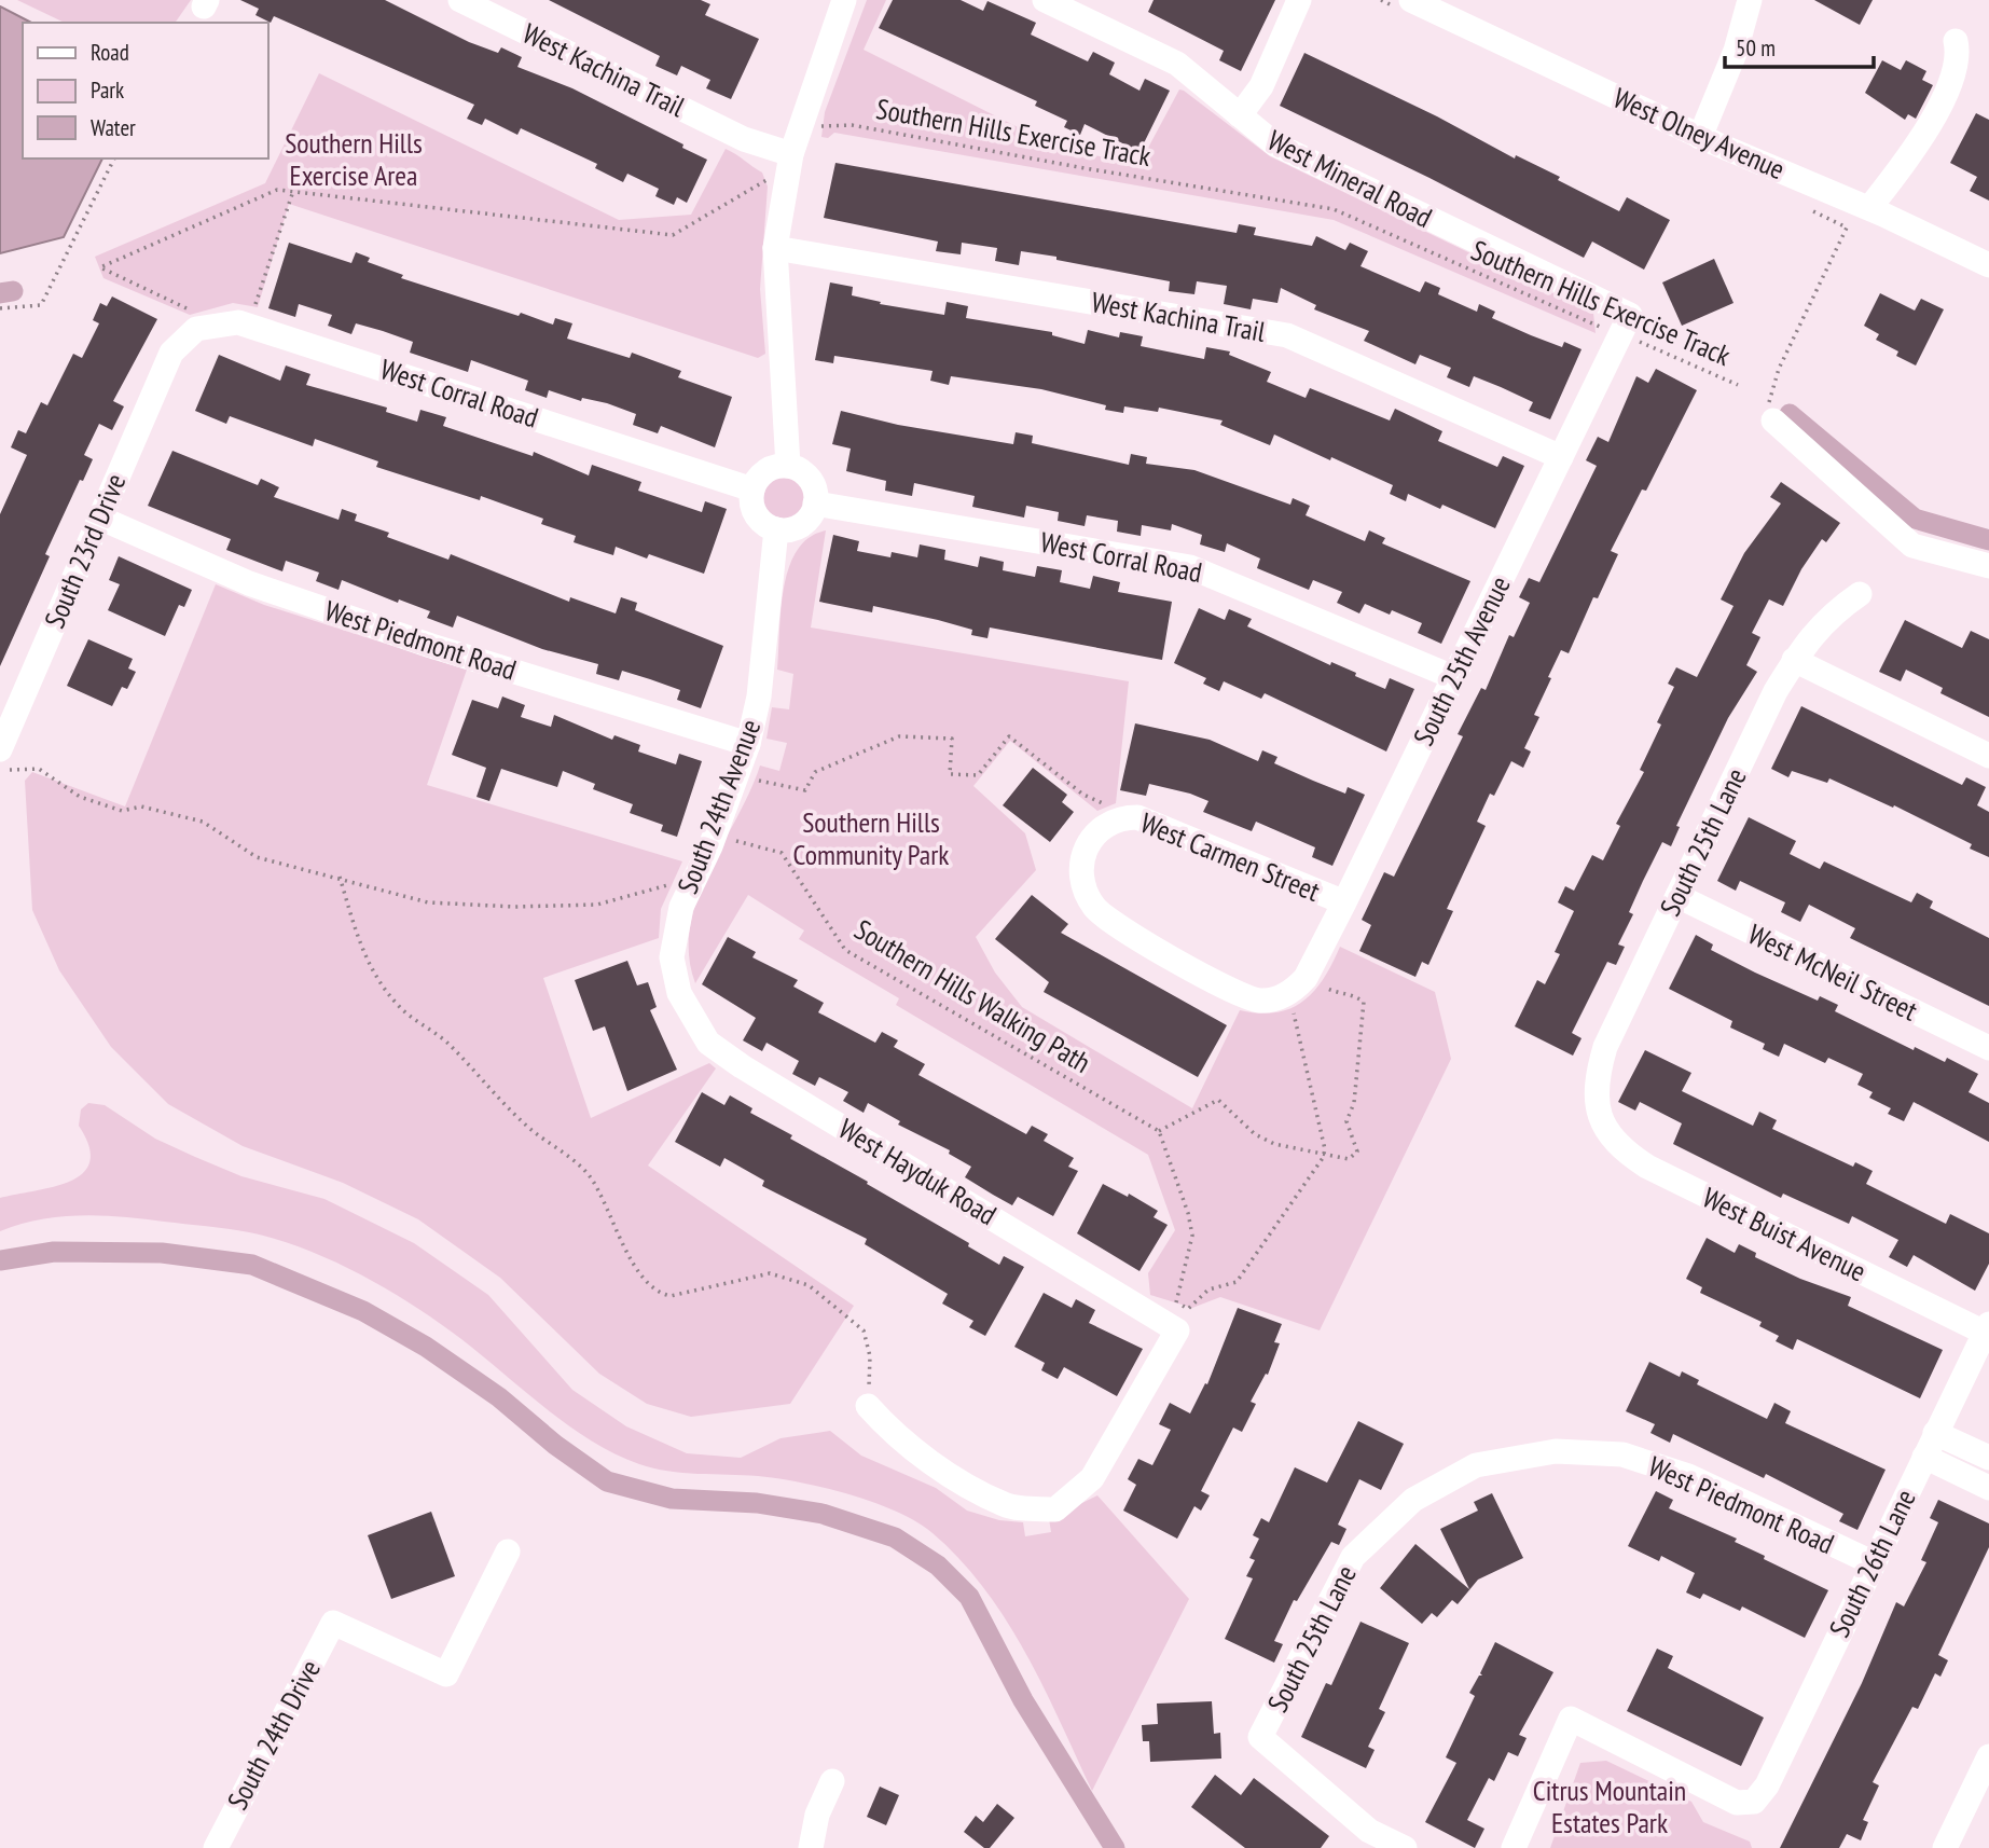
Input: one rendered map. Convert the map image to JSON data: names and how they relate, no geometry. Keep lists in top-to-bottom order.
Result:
{
  "streets": {
    "street": [
      "West Kachina Trail",
      "West Olney Avenue",
      "West Mineral Road",
      "West Corral Road",
      "South 23rd Drive",
      "West Piedmont Road",
      "South 25th Avenue",
      "South 24th Avenue",
      "South 25th Lane",
      "West Carmen Street",
      "West McNeil Street",
      "West Hayduk Road",
      "West Buist Avenue",
      "South 26th Lane",
      "South 24th Drive"
    ],
    "path": ["Southern Hills Exercise Track", "Southern Hills Walking Path"]
  },
  "crossings": [
    ["West Kachina Trail", "South 25th Avenue"],
    ["Southern Hills Exercise Track", "West Mineral Road"],
    ["Southern Hills Exercise Track", "South 25th Avenue"],
    ["West Mineral Road", "South 25th Avenue"],
    ["West Corral Road", "South 23rd Drive"],
    ["West Corral Road", "South 25th Avenue"],
    ["West Corral Road", "South 24th Avenue"],
    ["South 23rd Drive", "West Piedmont Road"],
    ["West Piedmont Road", "South 24th Avenue"],
    ["West Piedmont Road", "South 25th Lane"],
    ["West Piedmont Road", "South 26th Lane"],
    ["South 25th Avenue", "West Carmen Street"],
    ["South 24th Avenue", "West Hayduk Road"],
    ["South 25th Lane", "West McNeil Street"],
    ["South 25th Lane", "West Buist Avenue"],
    ["West Buist Avenue", "South 26th Lane"]
  ],
  "parks": ["Southern Hills Exercise Area", "Southern Hills Community Park", "Citrus Mountain Estates Park"],
  "legend": ["Road", "Park", "Water"],
  "scale_bar": "50 m"
}
